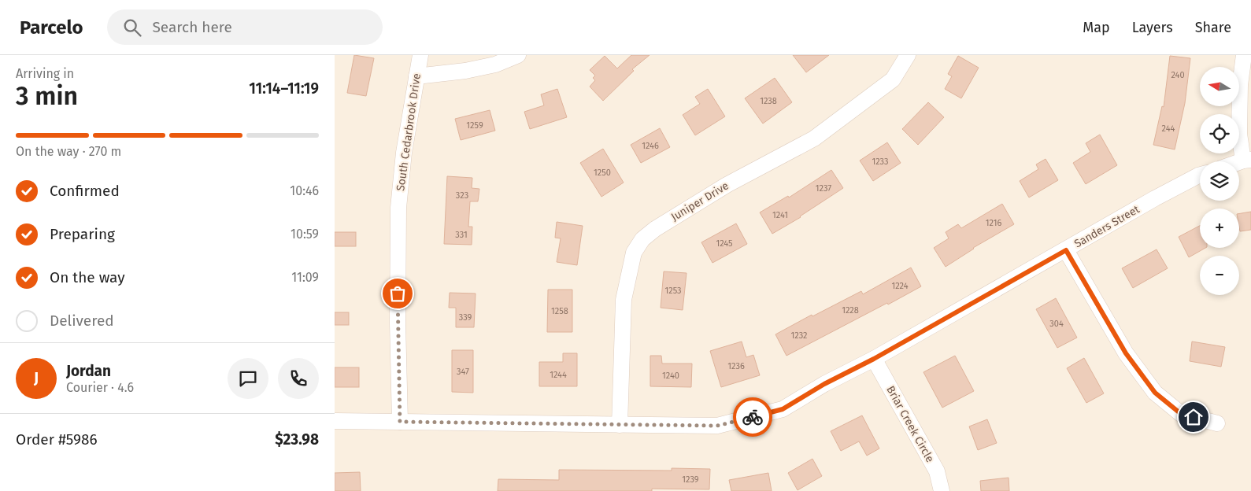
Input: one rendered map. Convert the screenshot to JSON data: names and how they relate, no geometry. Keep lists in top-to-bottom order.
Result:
{
  "streets": {
    "street": [
      "South Cedarbrook Drive",
      "Juniper Drive",
      "Sanders Street",
      "Briar Creek Circle"
    ]
  },
  "crossings": [
    ["South Cedarbrook Drive", "Sanders Street"],
    ["Juniper Drive", "Sanders Street"],
    ["Sanders Street", "Briar Creek Circle"]
  ],
  "house_numbers": [
    "240",
    "1238",
    "1259",
    "244",
    "1246",
    "1233",
    "1250",
    "1237",
    "323",
    "1241",
    "1216",
    "331",
    "1245",
    "1224",
    "1253",
    "1228",
    "1258",
    "339",
    "304",
    "1232",
    "1236",
    "347",
    "1244",
    "1240",
    "1239"
  ],
  "north": "left",
  "page": {
    "header": "Parcelo",
    "search": "Search here",
    "nav": ["Map", "Layers", "Share"],
    "heading": ["3 min", "Arriving in", "11:14–11:19"],
    "panel": [
      "Jordan",
      "Courier · 4.6",
      "Order #5986",
      "$23.98"
    ],
    "map_buttons": ["+", "−"],
    "bar": "On the way · 270 m",
    "list": [
      ["Confirmed", "10:46"],
      ["Preparing", "10:59"],
      ["On the way", "11:09"],
      "Delivered"
    ],
    "round": "J"
  }
}
